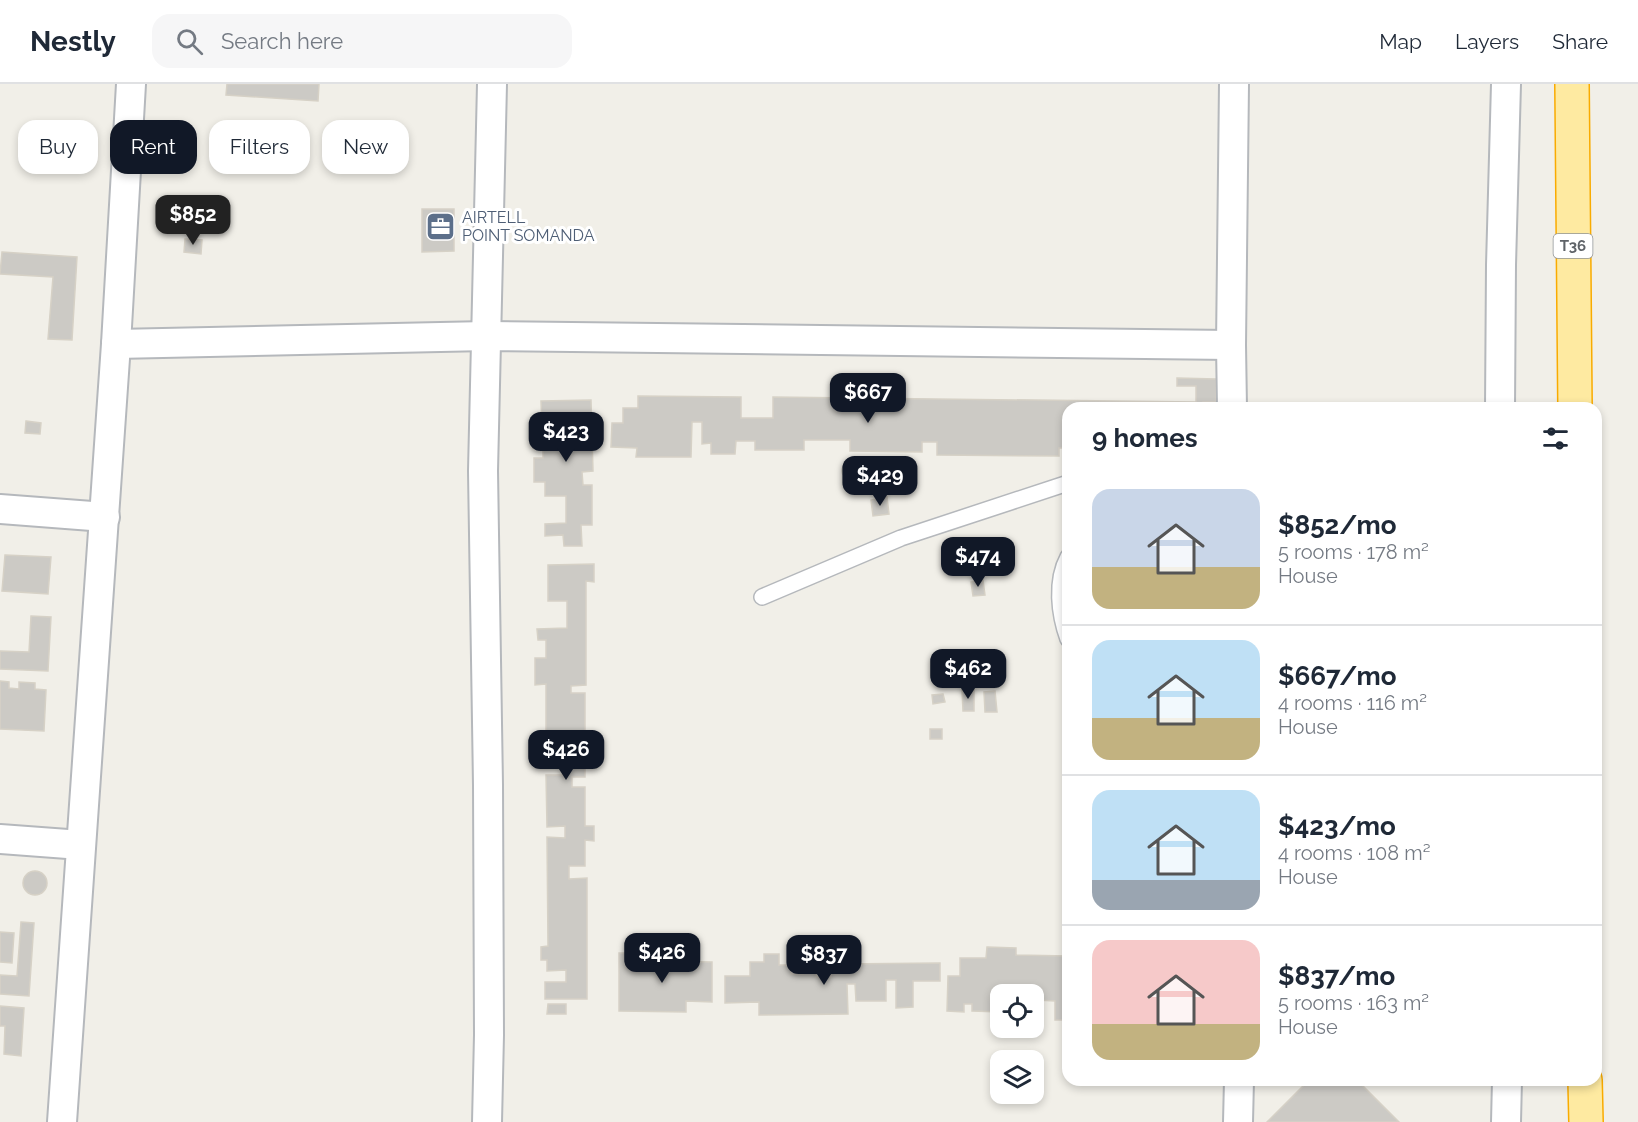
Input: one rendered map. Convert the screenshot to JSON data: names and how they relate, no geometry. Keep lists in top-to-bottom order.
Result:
{
  "streets": {
    "highway": ["T36"]
  },
  "places": {
    "office": ["AIRTELL POINT SOMANDA"]
  },
  "page": {
    "header": "Nestly",
    "search": "Search here",
    "nav": ["Map", "Layers", "Share"],
    "chip": [
      "Buy",
      "Rent",
      "Filters",
      "New"
    ],
    "price": [
      "$852",
      "$667",
      "$423",
      "$429",
      "$474",
      "$462",
      "$426",
      "$426",
      "$837"
    ],
    "heading": "9 homes",
    "list": [
      {
        "name": "$852/mo",
        "note": "5 rooms · 178 m² · House"
      },
      {
        "name": "$667/mo",
        "note": "4 rooms · 116 m² · House"
      },
      {
        "name": "$423/mo",
        "note": "4 rooms · 108 m² · House"
      },
      {
        "name": "$837/mo",
        "note": "5 rooms · 163 m² · House"
      }
    ]
  }
}
